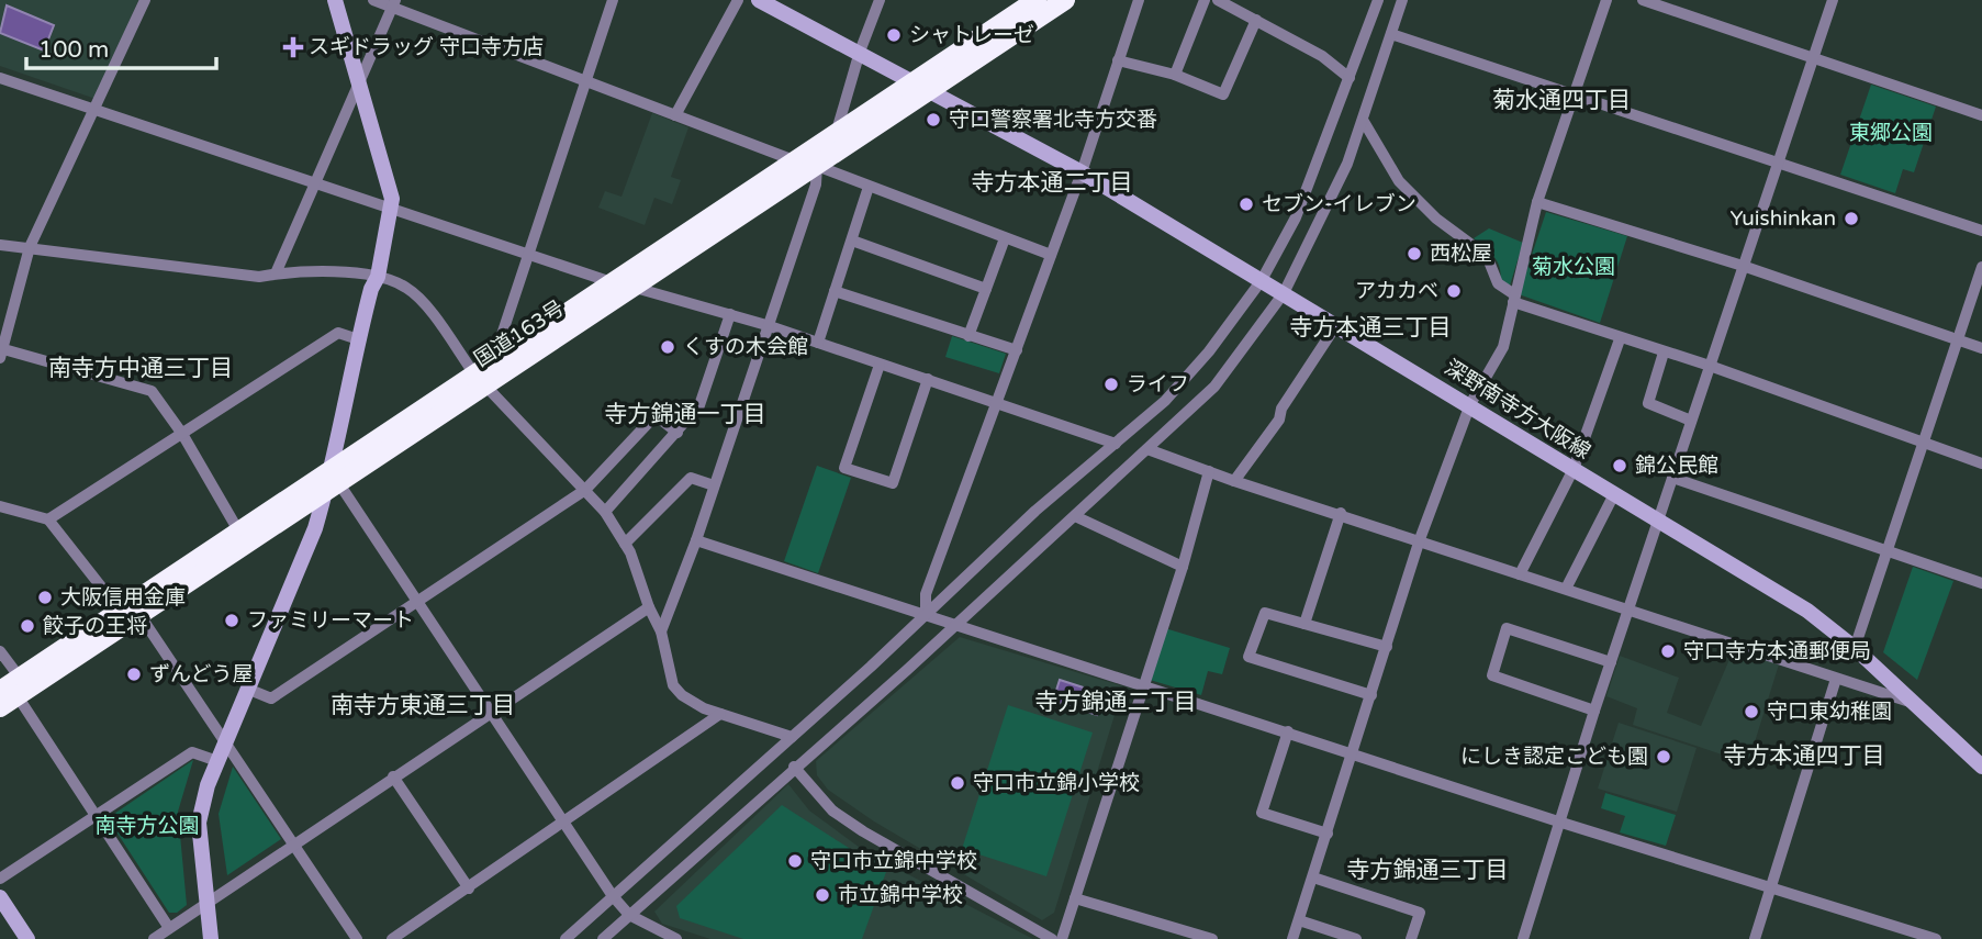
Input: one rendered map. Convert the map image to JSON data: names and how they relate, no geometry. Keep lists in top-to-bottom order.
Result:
{
  "streets": {
    "highway": ["国道163号"],
    "main road": ["深野南寺方大阪線"]
  },
  "crossings": [
    ["国道163号", "深野南寺方大阪線"]
  ],
  "districts": [
    "菊水通四丁目",
    "寺方本通二丁目",
    "寺方本通三丁目",
    "南寺方中通三丁目",
    "寺方錦通一丁目",
    "寺方錦通二丁目",
    "南寺方東通三丁目",
    "寺方本通四丁目",
    "寺方錦通三丁目"
  ],
  "parks": ["東郷公園", "菊水公園", "南寺方公園"],
  "places": {
    "other": [
      "シャトレーゼ",
      "守口警察署北寺方交番",
      "セブン-イレブン",
      "Yuishinkan",
      "西松屋",
      "アカカベ",
      "くすの木会館",
      "ライフ",
      "錦公民館",
      "大阪信用金庫",
      "ファミリーマート",
      "餃子の王将",
      "守口寺方本通郵便局",
      "ずんどう屋",
      "守口東幼稚園",
      "にしき認定こども園",
      "守口市立錦小学校",
      "守口市立錦中学校",
      "市立錦中学校"
    ],
    "health": ["スギドラッグ 守口寺方店"]
  },
  "scale_bar": "100 m"
}
